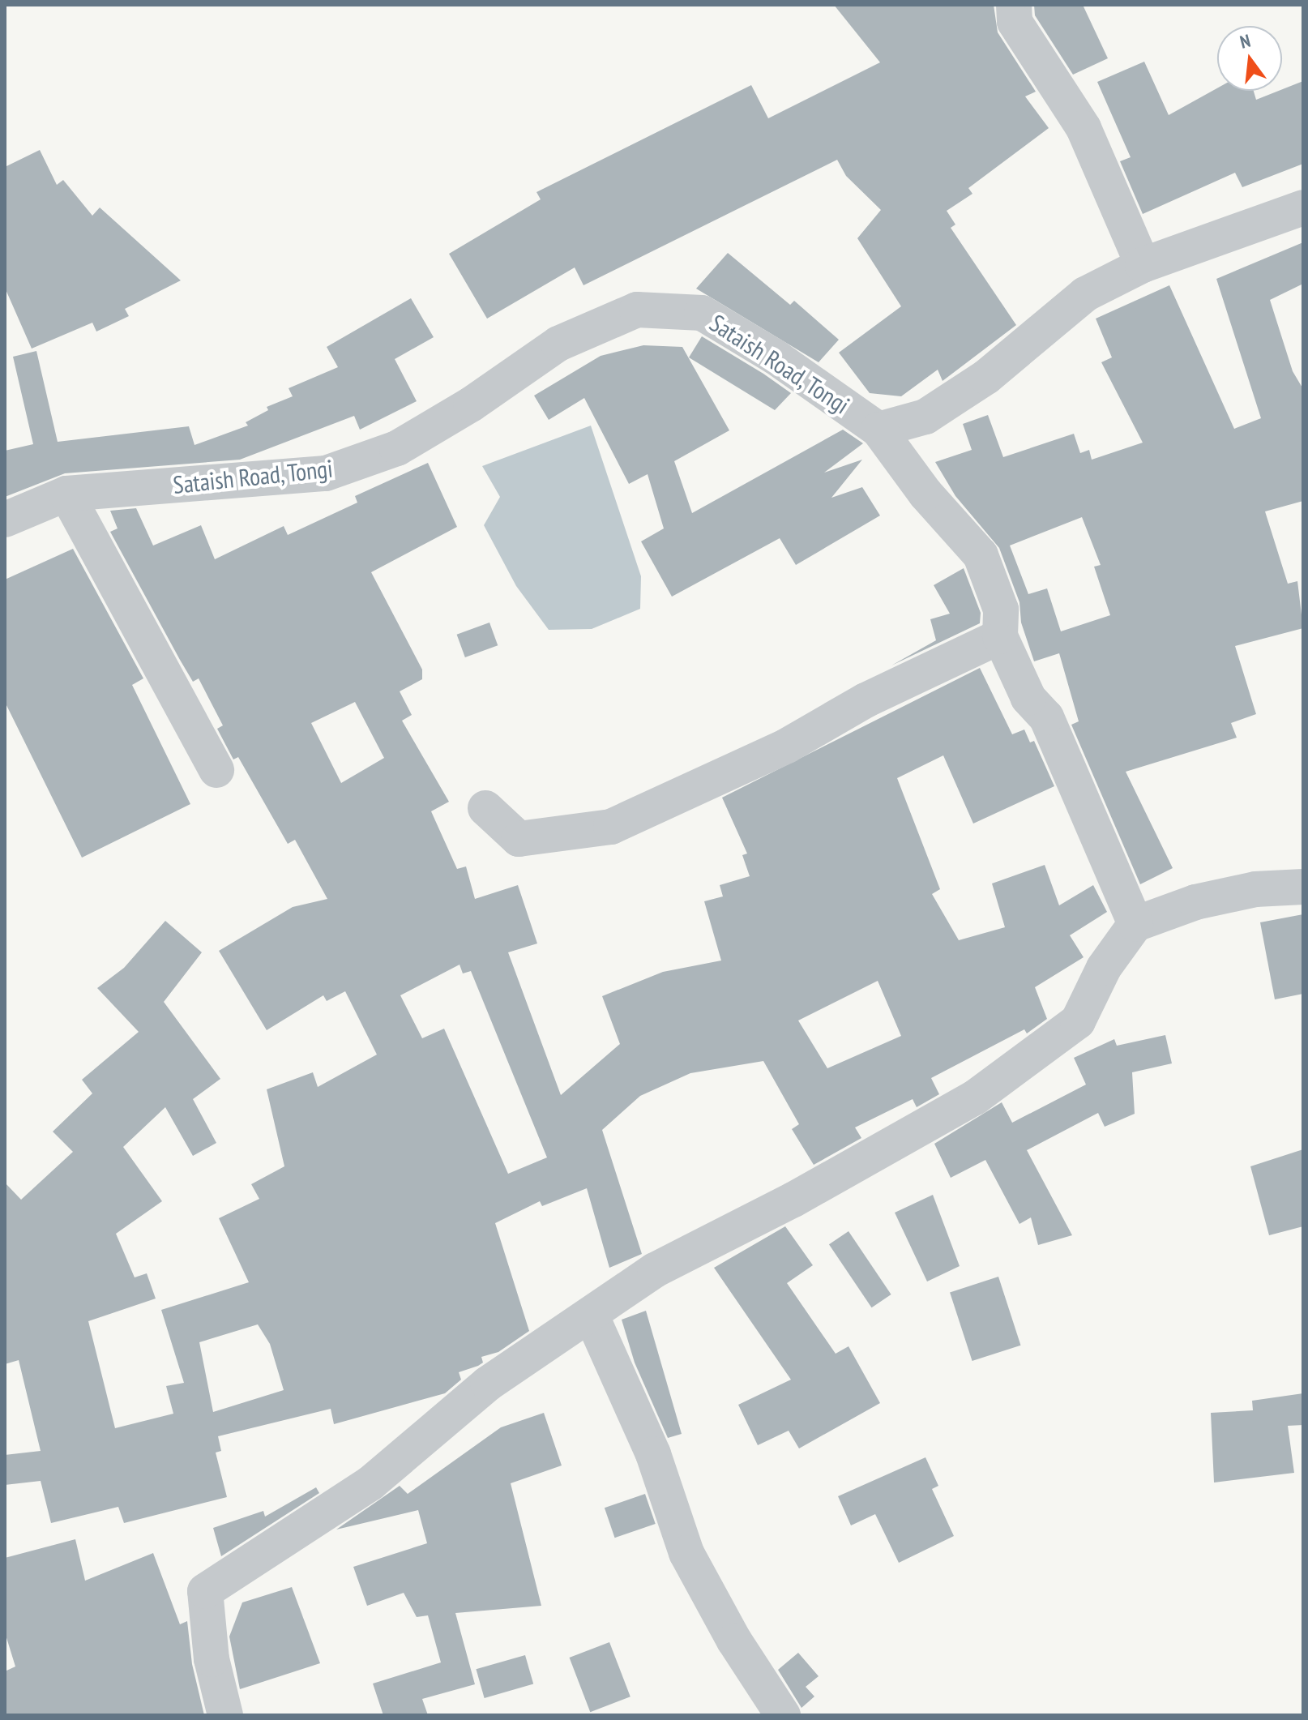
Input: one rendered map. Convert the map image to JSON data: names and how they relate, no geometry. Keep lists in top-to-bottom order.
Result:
{
  "streets": {
    "street": ["Sataish Road, Tongi"]
  },
  "north": "top"
}
